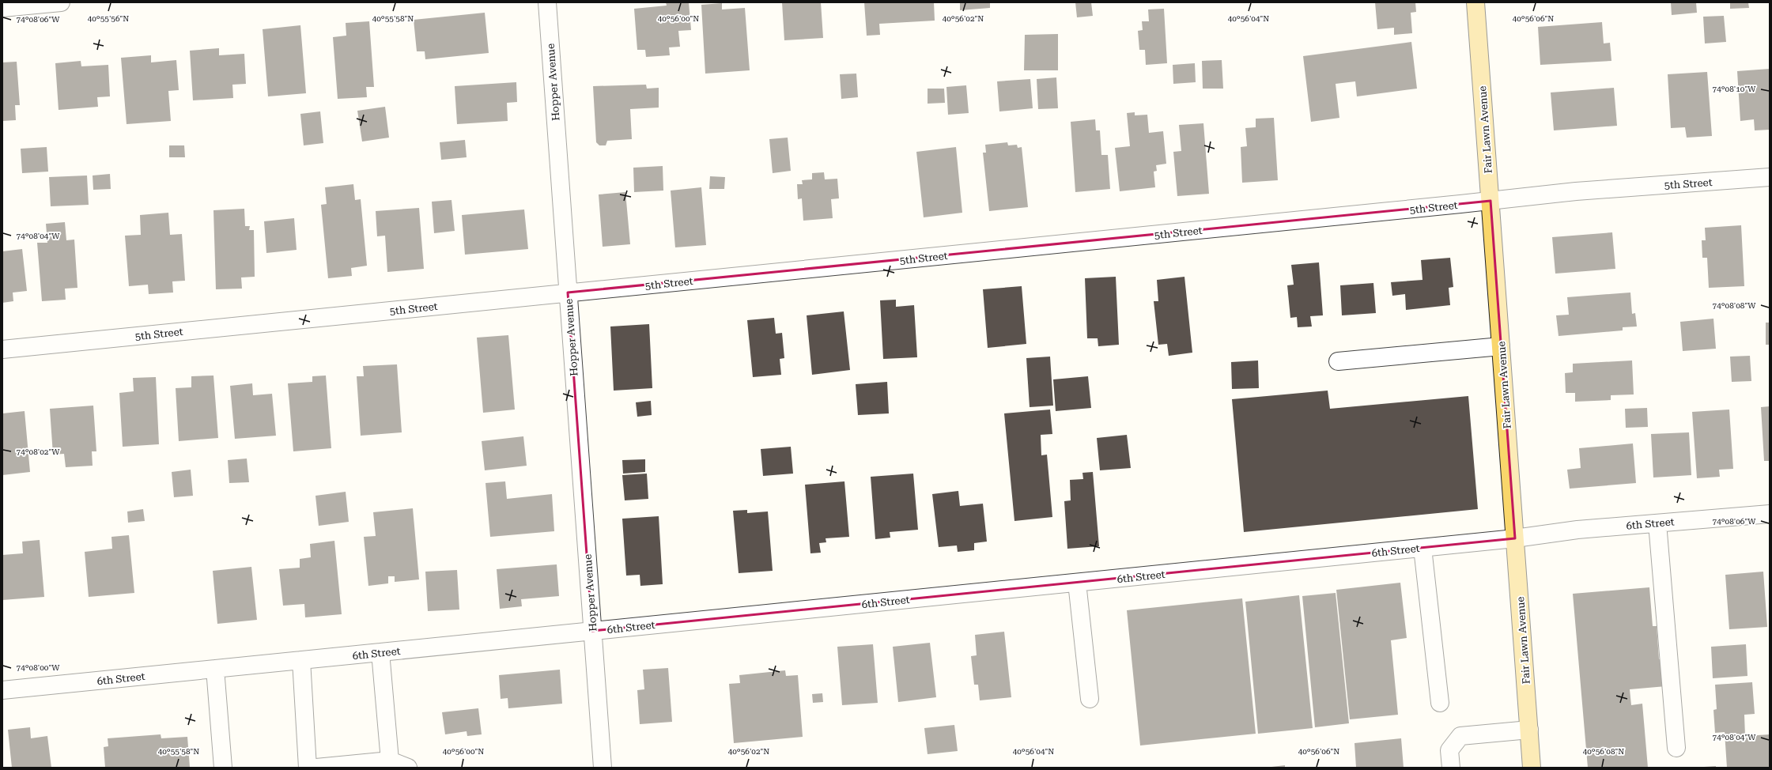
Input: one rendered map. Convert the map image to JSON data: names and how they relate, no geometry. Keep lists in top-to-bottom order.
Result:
{
  "streets": {
    "main road": ["Fair Lawn Avenue"],
    "street": ["Hopper Avenue", "5th Street", "6th Street"]
  },
  "crossings": [
    ["Hopper Avenue", "5th Street"],
    ["Hopper Avenue", "6th Street"],
    ["Fair Lawn Avenue", "5th Street"],
    ["Fair Lawn Avenue", "6th Street"]
  ],
  "coordinates": [
    "40°55'56\"N",
    "40°55'58\"N",
    "40°56'00\"N",
    "40°56'02\"N",
    "40°56'04\"N",
    "40°56'06\"N",
    "74°08'06\"W",
    "74°08'10\"W",
    "74°08'04\"W",
    "74°08'08\"W",
    "74°08'02\"W",
    "74°08'00\"W",
    "40°56'08\"N"
  ]
}
